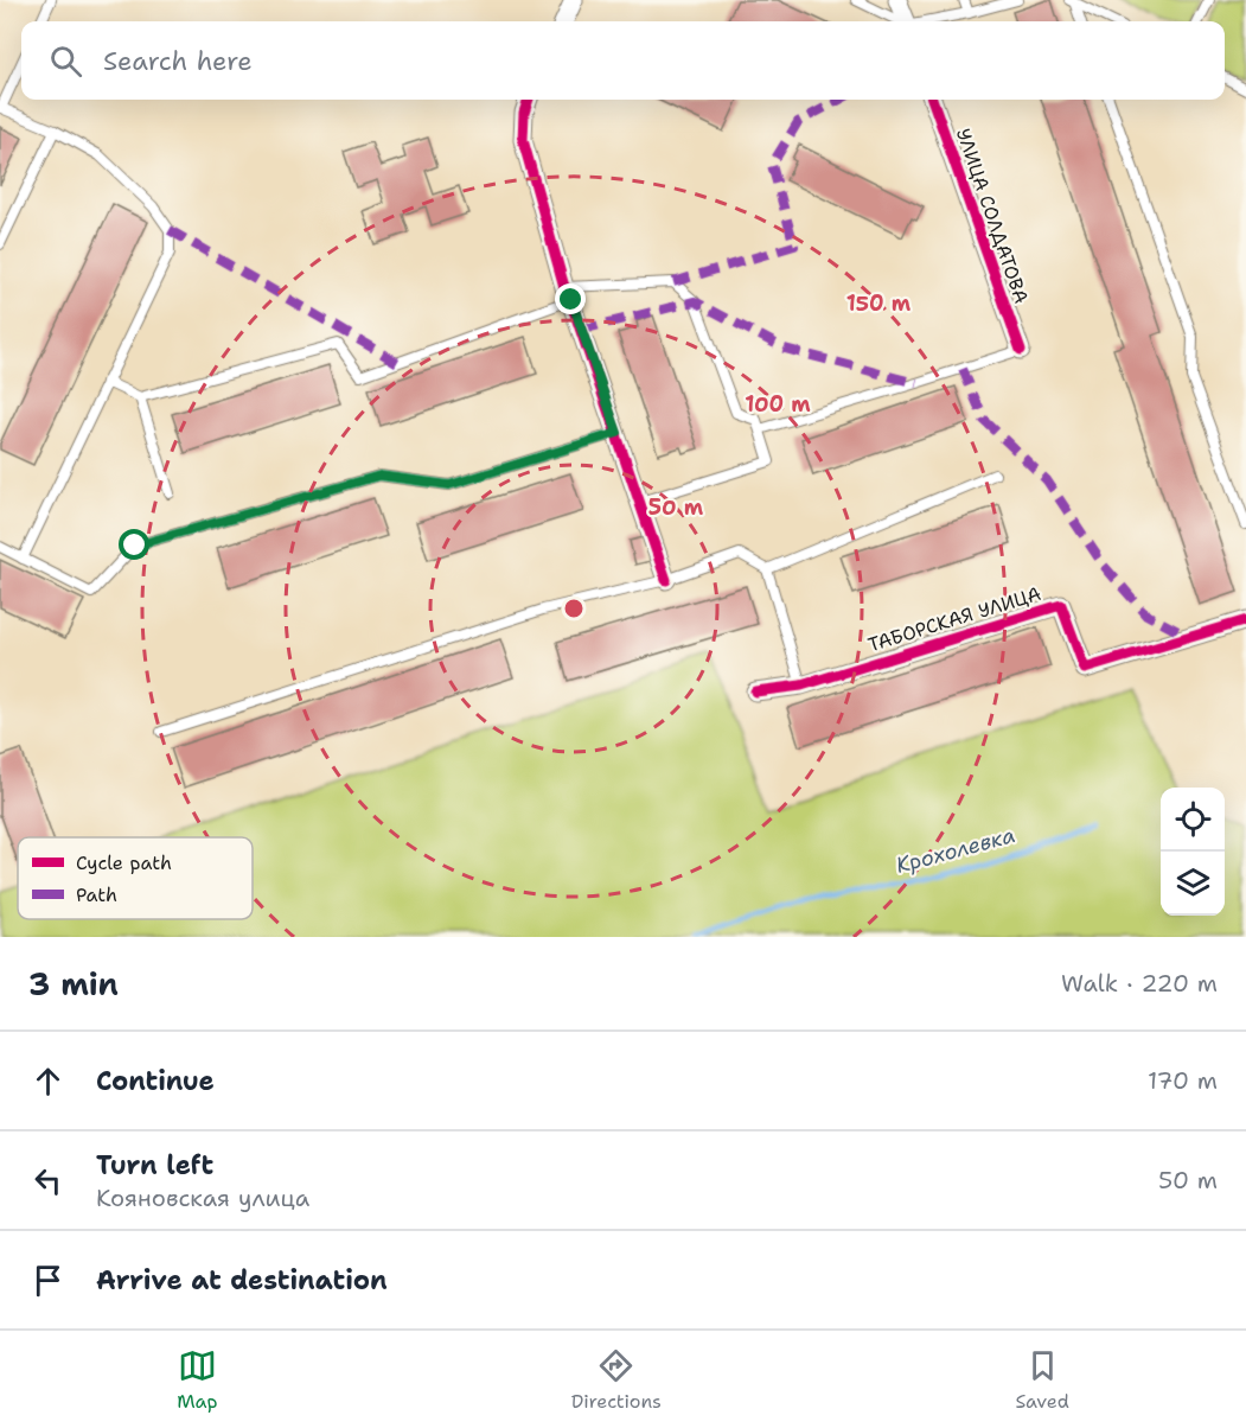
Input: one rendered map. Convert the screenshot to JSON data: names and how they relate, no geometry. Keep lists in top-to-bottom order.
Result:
{
  "streets": {
    "street": ["УЛИЦА СОЛДАТОВА", "ТАБОРСКАЯ УЛИЦА"]
  },
  "water": ["Крохолевка"],
  "legend": ["Cycle path", "Path"],
  "page": {
    "search": "Search here",
    "heading": ["3 min", "Walk · 220 m"],
    "list": [
      ["Continue", "170 m"],
      ["Turn left", "Кояновская улица", "50 m"],
      "Arrive at destination"
    ],
    "nav": ["Map", "Directions", "Saved"]
  },
  "rings": ["150 m", "100 m", "50 m"]
}
